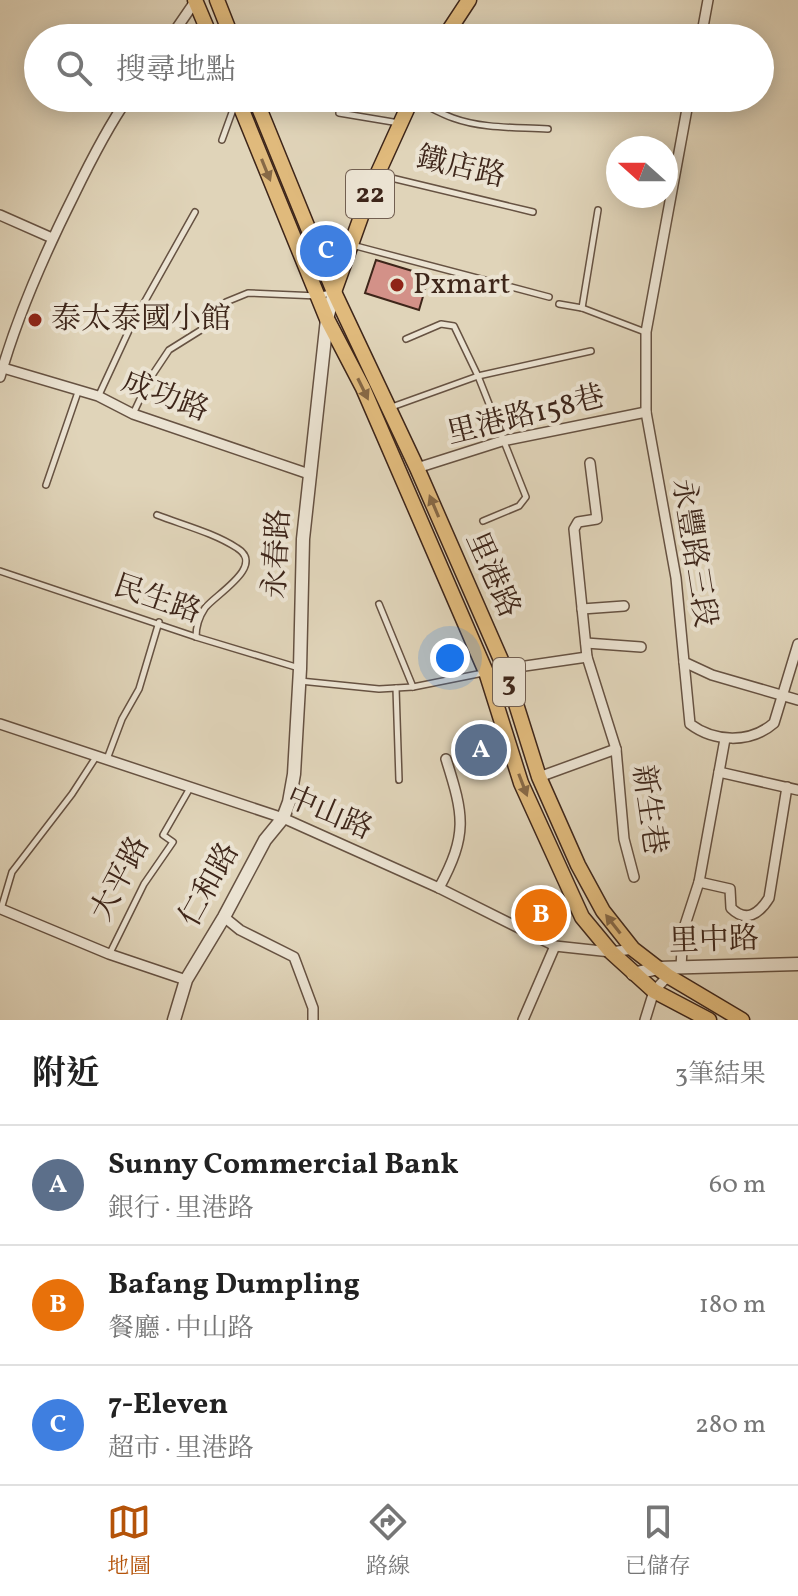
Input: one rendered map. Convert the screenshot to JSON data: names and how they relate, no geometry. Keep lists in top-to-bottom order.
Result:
{
  "streets": {
    "main road": [
      "鐵店路",
      "22",
      "里港路",
      "3"
    ],
    "street": [
      "成功路",
      "里港路158巷",
      "永豐路三段",
      "永春路",
      "新生巷",
      "中山路",
      "大平路",
      "仁和路",
      "里中路"
    ],
    "lane": ["民生路"]
  },
  "crossings": [
    ["鐵店路", "永春路"],
    ["鐵店路", "里港路"],
    ["成功路", "永春路"],
    ["里港路158巷", "永豐路三段"],
    ["里港路158巷", "里港路"],
    ["永春路", "里港路"],
    ["永春路", "民生路"],
    ["永春路", "中山路"],
    ["永春路", "仁和路"],
    ["里港路", "民生路"],
    ["里港路", "中山路"],
    ["里港路", "里中路"],
    ["中山路", "大平路"],
    ["中山路", "仁和路"],
    ["大平路", "仁和路"]
  ],
  "places": ["Pxmart", "泰太泰國小館"],
  "north": "left",
  "page": {
    "search": "搜尋地點",
    "pins": ["C", "A", "B"],
    "heading": ["附近", "3筆結果"],
    "list": [
      {
        "mark": "A",
        "name": "Sunny Commercial Bank",
        "note": "銀行 · 里港路",
        "value": "60 m"
      },
      {
        "mark": "B",
        "name": "Bafang Dumpling",
        "note": "餐廳 · 中山路",
        "value": "180 m"
      },
      {
        "mark": "C",
        "name": "7-Eleven",
        "note": "超市 · 里港路",
        "value": "280 m"
      }
    ],
    "nav": ["地圖", "路線", "已儲存"]
  }
}
